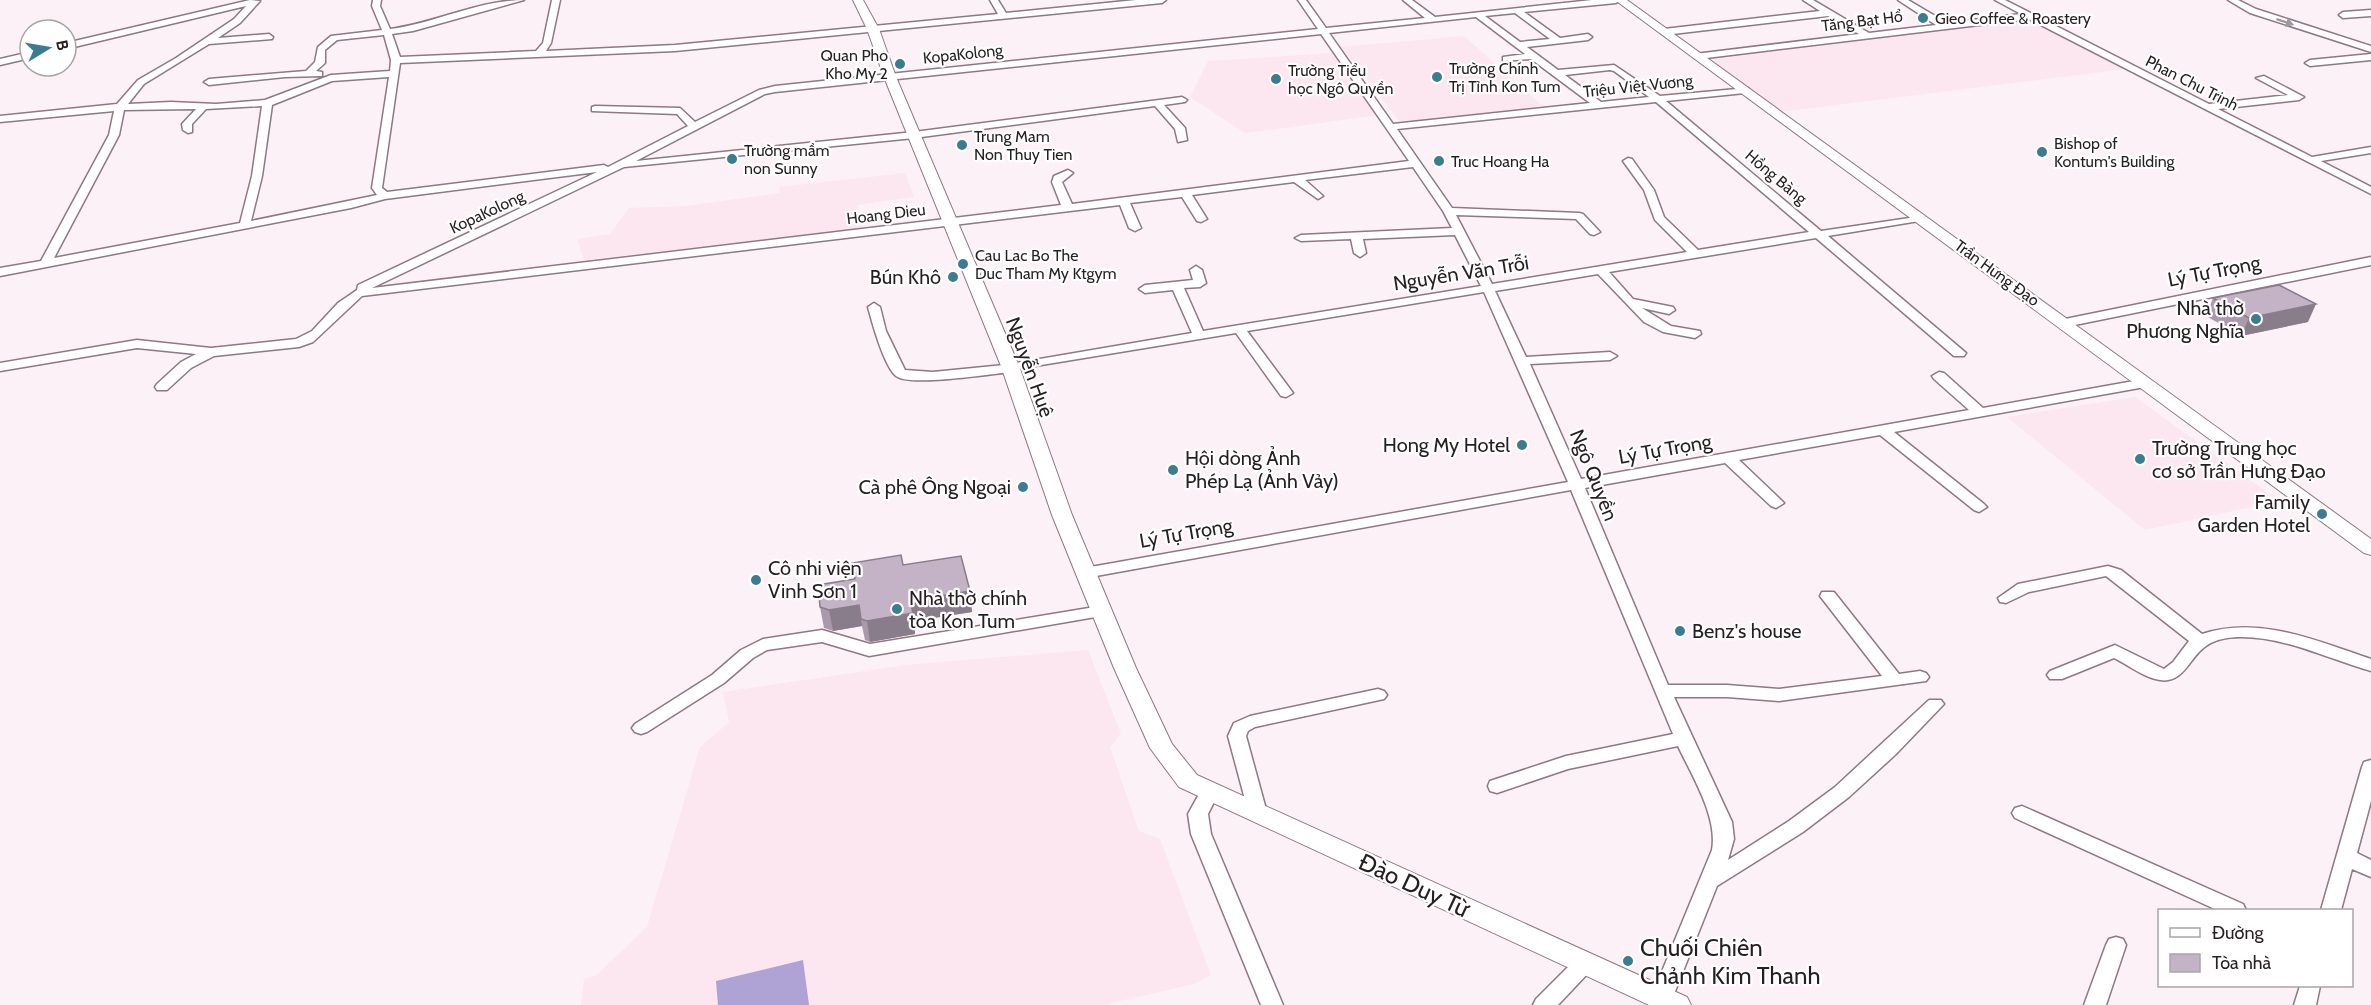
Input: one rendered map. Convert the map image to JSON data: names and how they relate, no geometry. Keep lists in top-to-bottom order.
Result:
{
  "streets": {
    "street": [
      "Tăng Bạt Hổ",
      "KopaKolong",
      "Phan Chu Trinh",
      "Triệu Việt Vương",
      "Hồng Bàng",
      "Hoang Dieu",
      "Lý Tự Trọng",
      "Nguyễn Văn Trỗi",
      "Trần Hưng Đạo",
      "Nguyễn Huệ",
      "Ngô Quyền",
      "Đào Duy Từ"
    ]
  },
  "crossings": [
    ["Tăng Bạt Hổ", "Phan Chu Trinh"],
    ["Tăng Bạt Hổ", "Trần Hưng Đạo"],
    ["KopaKolong", "Hoang Dieu"],
    ["KopaKolong", "Trần Hưng Đạo"],
    ["KopaKolong", "Nguyễn Huệ"],
    ["KopaKolong", "Ngô Quyền"],
    ["Triệu Việt Vương", "Hồng Bàng"],
    ["Triệu Việt Vương", "Trần Hưng Đạo"],
    ["Triệu Việt Vương", "Ngô Quyền"],
    ["Hồng Bàng", "Nguyễn Văn Trỗi"],
    ["Hoang Dieu", "Nguyễn Huệ"],
    ["Hoang Dieu", "Ngô Quyền"],
    ["Lý Tự Trọng", "Trần Hưng Đạo"],
    ["Lý Tự Trọng", "Nguyễn Huệ"],
    ["Lý Tự Trọng", "Ngô Quyền"],
    ["Nguyễn Văn Trỗi", "Trần Hưng Đạo"],
    ["Nguyễn Văn Trỗi", "Nguyễn Huệ"],
    ["Nguyễn Văn Trỗi", "Ngô Quyền"],
    ["Nguyễn Huệ", "Đào Duy Từ"],
    ["Ngô Quyền", "Đào Duy Từ"]
  ],
  "places": [
    "Gieo Coffee & Roastery",
    "Quan Pho Kho My 2",
    "Trường Chính Trị Tỉnh Kon Tum",
    "Trường Tiểu học Ngô Quyền",
    "Trung Mam Non Thuy Tien",
    "Bishop of Kontum's Building",
    "Trường mầm non Sunny",
    "Truc Hoang Ha",
    "Cau Lac Bo The Duc Tham My Ktgym",
    "Bún Khô",
    "Nhà thờ Phương Nghĩa",
    "Hong My Hotel",
    "Trường Trung học cơ sở Trần Hưng Đạo",
    "Hội dòng Ảnh Phép Lạ (Ảnh Vảy)",
    "Cà phê Ông Ngoại",
    "Family Garden Hotel",
    "Cô nhi viện Vinh Sơn 1",
    "Nhà thờ chính tòa Kon Tum",
    "Benz's house",
    "Chuối Chiên Chảnh Kim Thanh"
  ],
  "legend": ["Đường", "Tòa nhà"],
  "north": "right"
}
